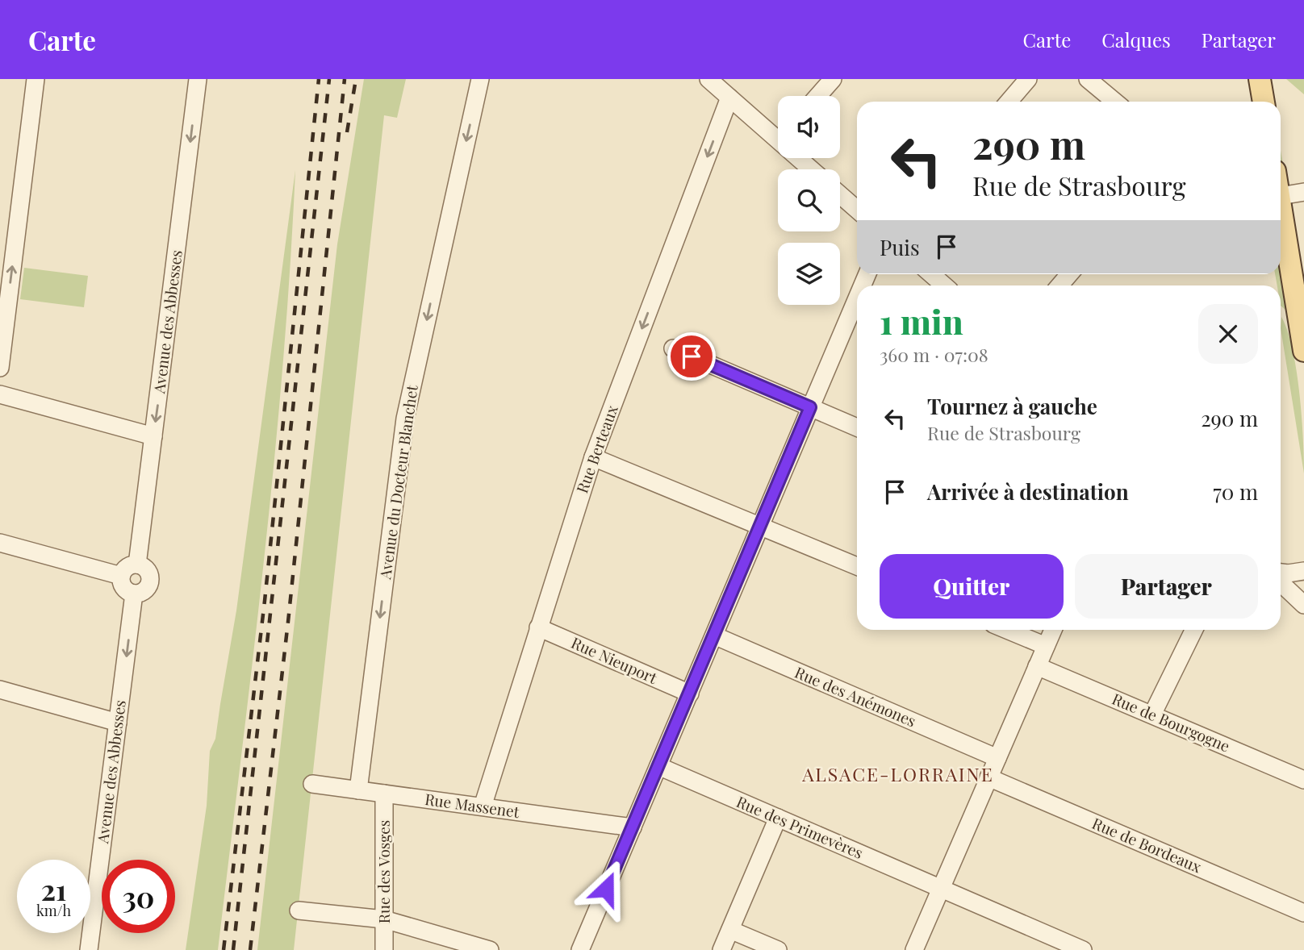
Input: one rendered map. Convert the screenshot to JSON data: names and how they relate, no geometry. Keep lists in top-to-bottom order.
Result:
{
  "streets": {
    "street": [
      "Avenue des Abbesses",
      "Rue Berteaux",
      "Avenue du Docteur Blanchet",
      "Rue Nieuport",
      "Rue des Anémones",
      "Rue de Bourgogne",
      "Rue Massenet",
      "Rue des Primevères",
      "Rue de Bordeaux",
      "Rue des Vosges"
    ]
  },
  "crossings": [
    ["Rue Berteaux", "Rue Nieuport"],
    ["Rue Berteaux", "Rue Massenet"],
    ["Avenue du Docteur Blanchet", "Rue Massenet"],
    ["Rue Massenet", "Rue des Vosges"]
  ],
  "one_way": ["Avenue des Abbesses", "Rue Berteaux", "Avenue du Docteur Blanchet"],
  "districts": ["ALSACE-LORRAINE"],
  "page": {
    "header": "Carte",
    "nav": ["Carte", "Calques", "Partager"],
    "turn": ["290 m", "Rue de Strasbourg"],
    "then": "Puis",
    "heading": ["1 min", "360 m · 07:08"],
    "list": [
      {
        "name": "Tournez à gauche",
        "note": "Rue de Strasbourg",
        "value": "290 m"
      },
      {
        "name": "Arrivée à destination",
        "value": "70 m"
      }
    ],
    "buttons": ["Quitter", "Partager"],
    "speed": "21 km/h",
    "limit": "30"
  }
}
